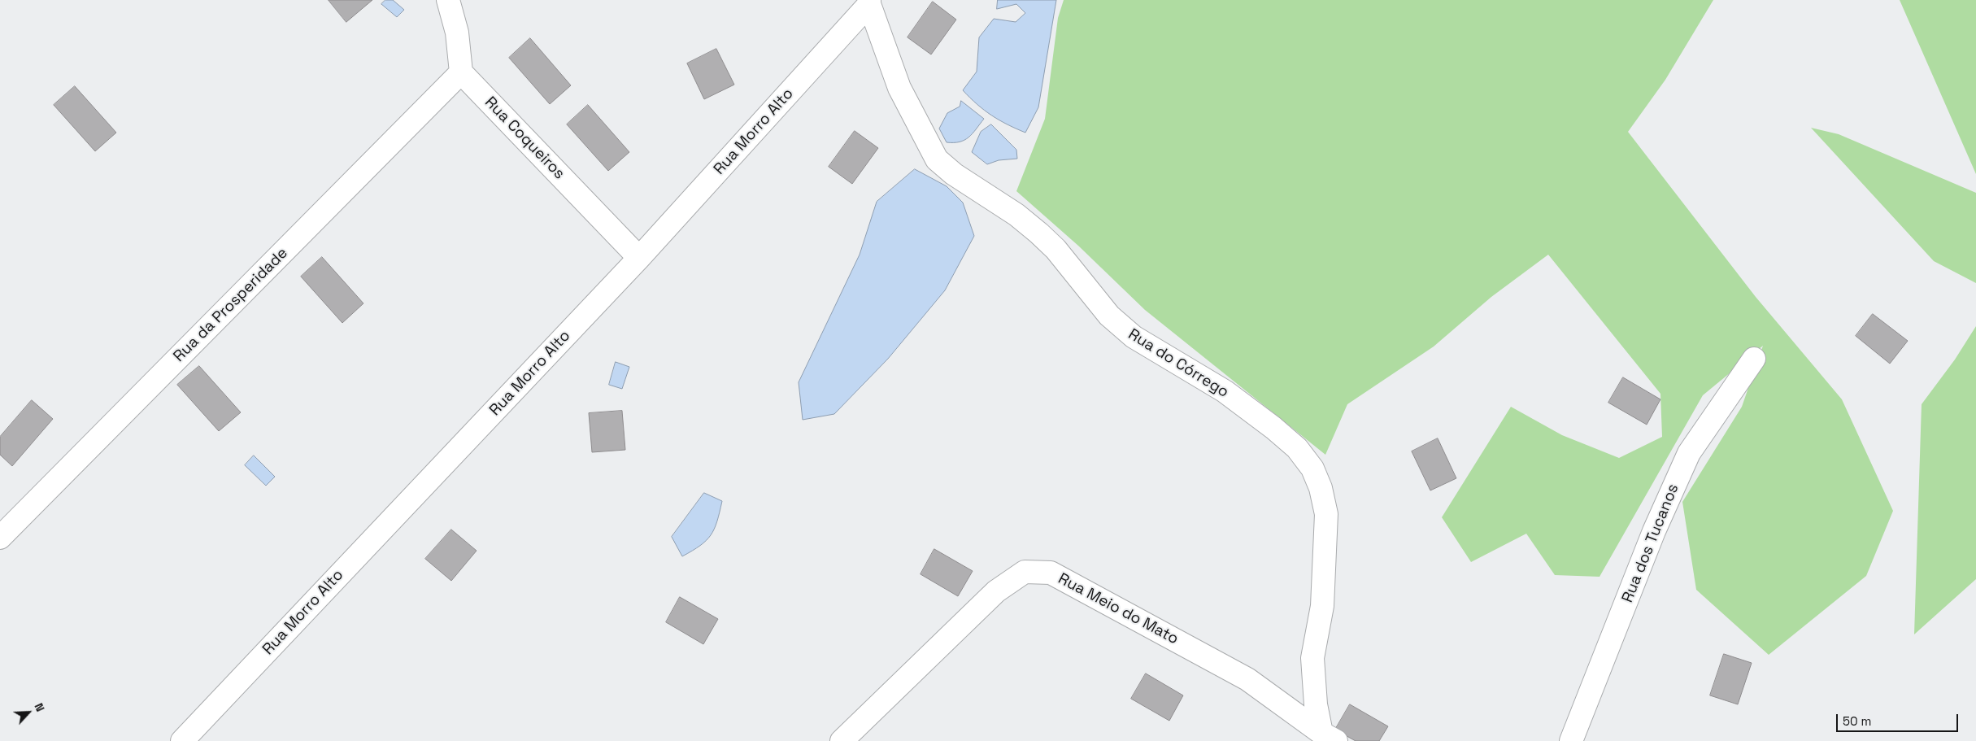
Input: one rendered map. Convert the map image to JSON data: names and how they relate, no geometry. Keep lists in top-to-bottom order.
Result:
{
  "streets": {
    "street": [
      "Rua Morro Alto",
      "Rua Coqueiros",
      "Rua da Prosperidade",
      "Rua do Córrego",
      "Rua dos Tucanos",
      "Rua Meio do Mato"
    ]
  },
  "crossings": [
    ["Rua Morro Alto", "Rua Coqueiros"],
    ["Rua Morro Alto", "Rua do Córrego"],
    ["Rua Coqueiros", "Rua da Prosperidade"],
    ["Rua do Córrego", "Rua Meio do Mato"]
  ],
  "scale_bar": "50 m",
  "north": "top right"
}
